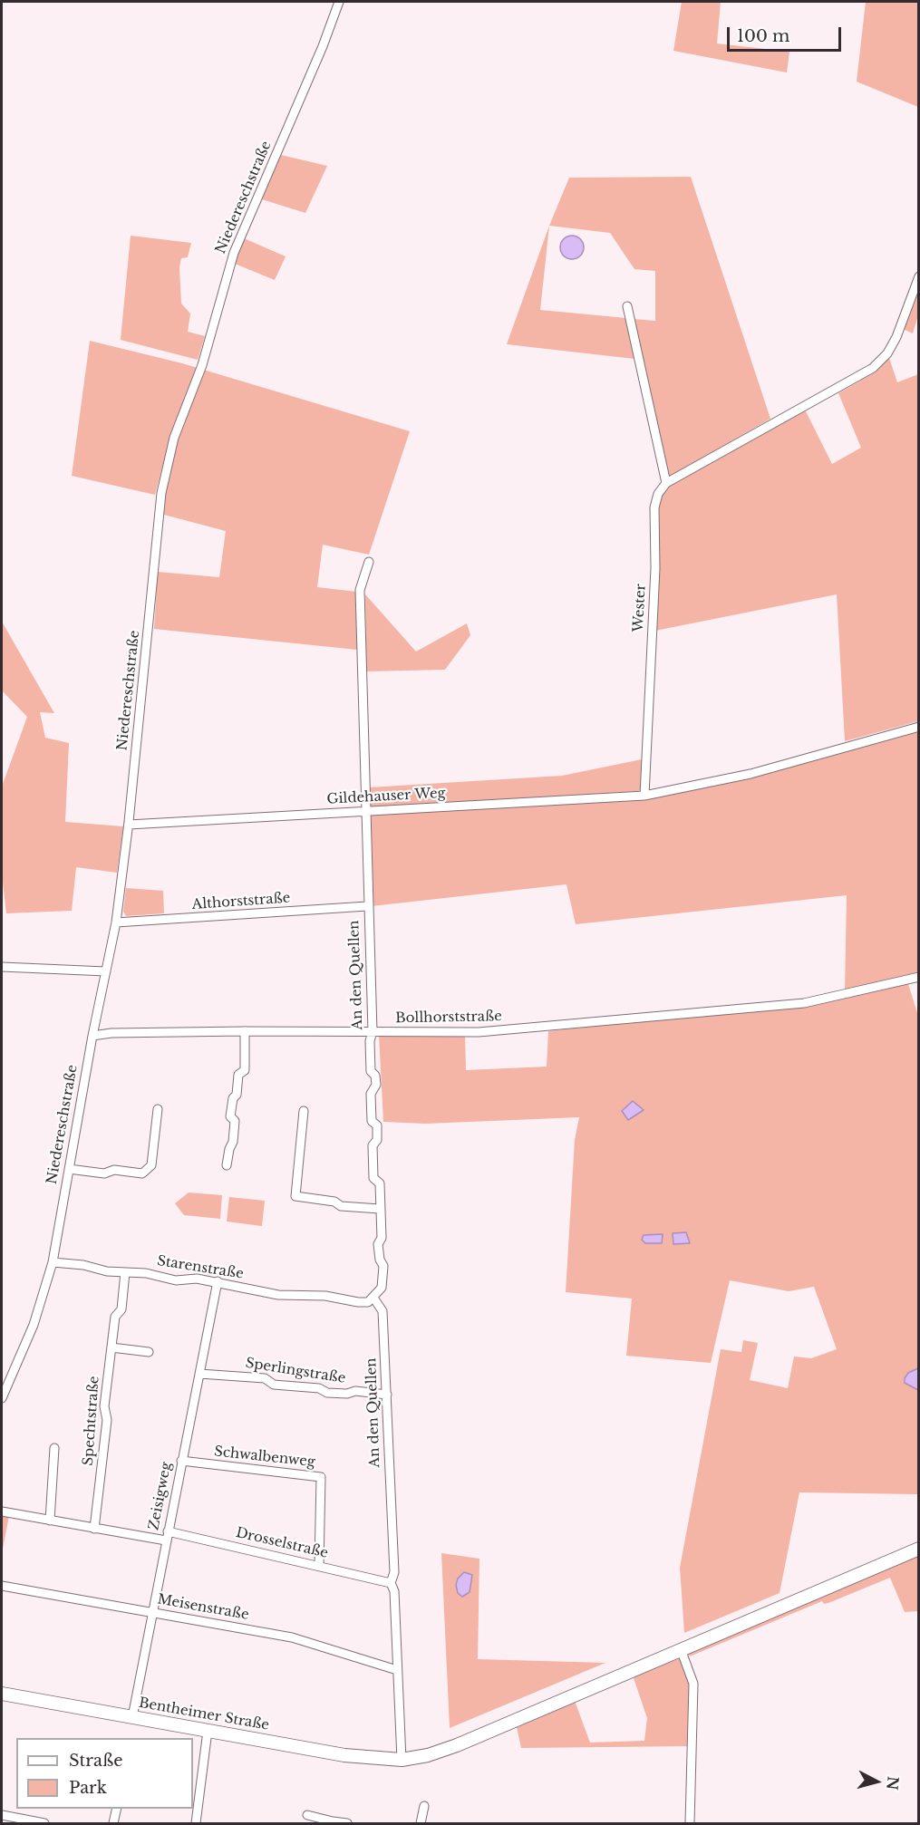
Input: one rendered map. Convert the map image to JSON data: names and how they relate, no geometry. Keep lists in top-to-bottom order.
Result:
{
  "streets": {
    "main road": ["Bentheimer Straße"],
    "street": [
      "Niedereschstraße",
      "Wester",
      "Gildehauser Weg",
      "Althorststraße",
      "An den Quellen",
      "Bollhorststraße",
      "Starenstraße",
      "Sperlingstraße",
      "Spechtstraße",
      "Schwalbenweg",
      "Zeisigweg",
      "Drosselstraße",
      "Meisenstraße"
    ]
  },
  "crossings": [
    ["Niedereschstraße", "Gildehauser Weg"],
    ["Niedereschstraße", "Althorststraße"],
    ["Niedereschstraße", "Bollhorststraße"],
    ["Niedereschstraße", "Starenstraße"],
    ["Wester", "Gildehauser Weg"],
    ["Gildehauser Weg", "An den Quellen"],
    ["Althorststraße", "An den Quellen"],
    ["An den Quellen", "Bollhorststraße"],
    ["An den Quellen", "Starenstraße"],
    ["An den Quellen", "Sperlingstraße"],
    ["An den Quellen", "Drosselstraße"],
    ["An den Quellen", "Meisenstraße"],
    ["An den Quellen", "Bentheimer Straße"],
    ["Starenstraße", "Spechtstraße"],
    ["Starenstraße", "Zeisigweg"],
    ["Sperlingstraße", "Zeisigweg"],
    ["Schwalbenweg", "Zeisigweg"],
    ["Schwalbenweg", "Drosselstraße"],
    ["Zeisigweg", "Drosselstraße"],
    ["Zeisigweg", "Meisenstraße"],
    ["Zeisigweg", "Bentheimer Straße"]
  ],
  "legend": ["Straße", "Park"],
  "scale_bar": "100 m",
  "north": "right"
}
